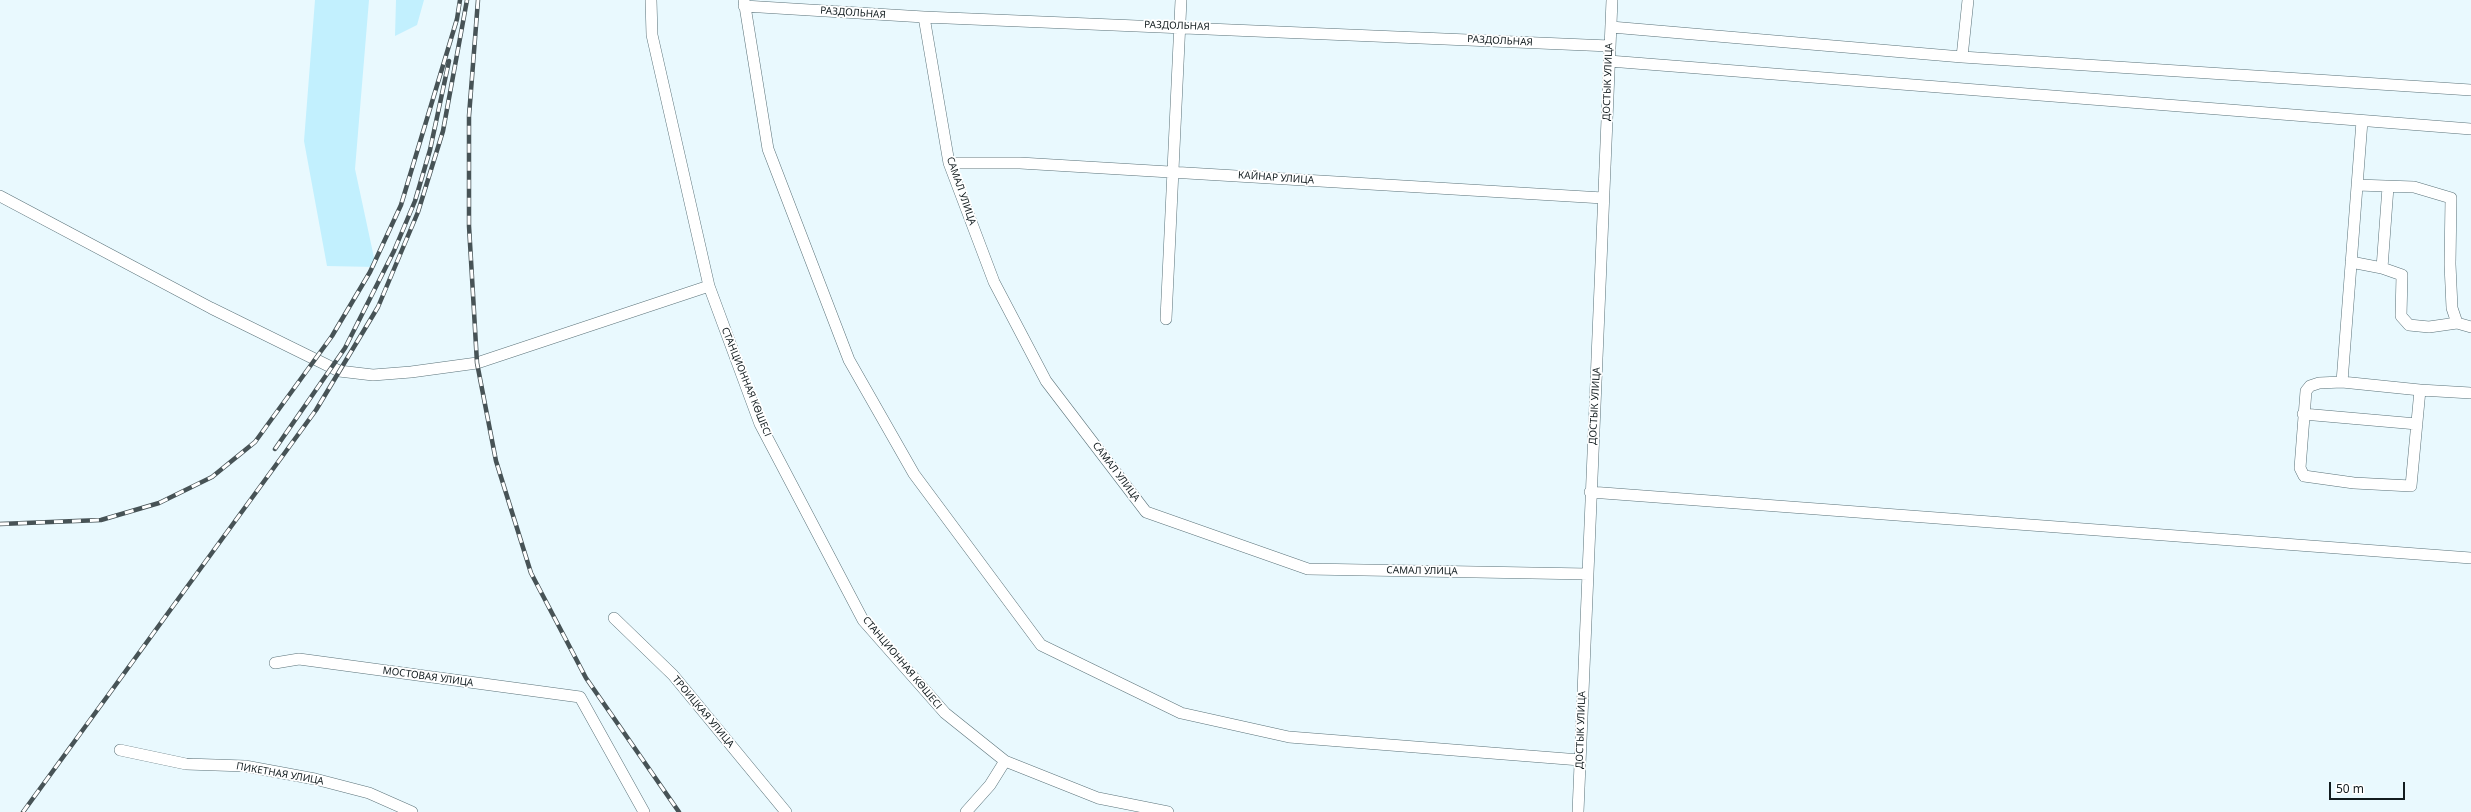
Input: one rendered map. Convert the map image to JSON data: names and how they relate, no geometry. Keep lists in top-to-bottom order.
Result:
{
  "streets": {
    "street": [
      "РАЗДОЛЬНАЯ",
      "ДОСТЫК УЛИЦА",
      "КАЙНАР УЛИЦА",
      "САМАЛ УЛИЦА",
      "СТАНЦИОННАЯ КӨШЕСІ",
      "МОСТОВАЯ УЛИЦА",
      "ТРОИЦКАЯ УЛИЦА",
      "ПИКЕТНАЯ УЛИЦА"
    ]
  },
  "crossings": [
    ["РАЗДОЛЬНАЯ", "ДОСТЫК УЛИЦА"],
    ["РАЗДОЛЬНАЯ", "САМАЛ УЛИЦА"],
    ["ДОСТЫК УЛИЦА", "КАЙНАР УЛИЦА"],
    ["ДОСТЫК УЛИЦА", "САМАЛ УЛИЦА"],
    ["КАЙНАР УЛИЦА", "САМАЛ УЛИЦА"]
  ],
  "scale_bar": "50 m"
}
